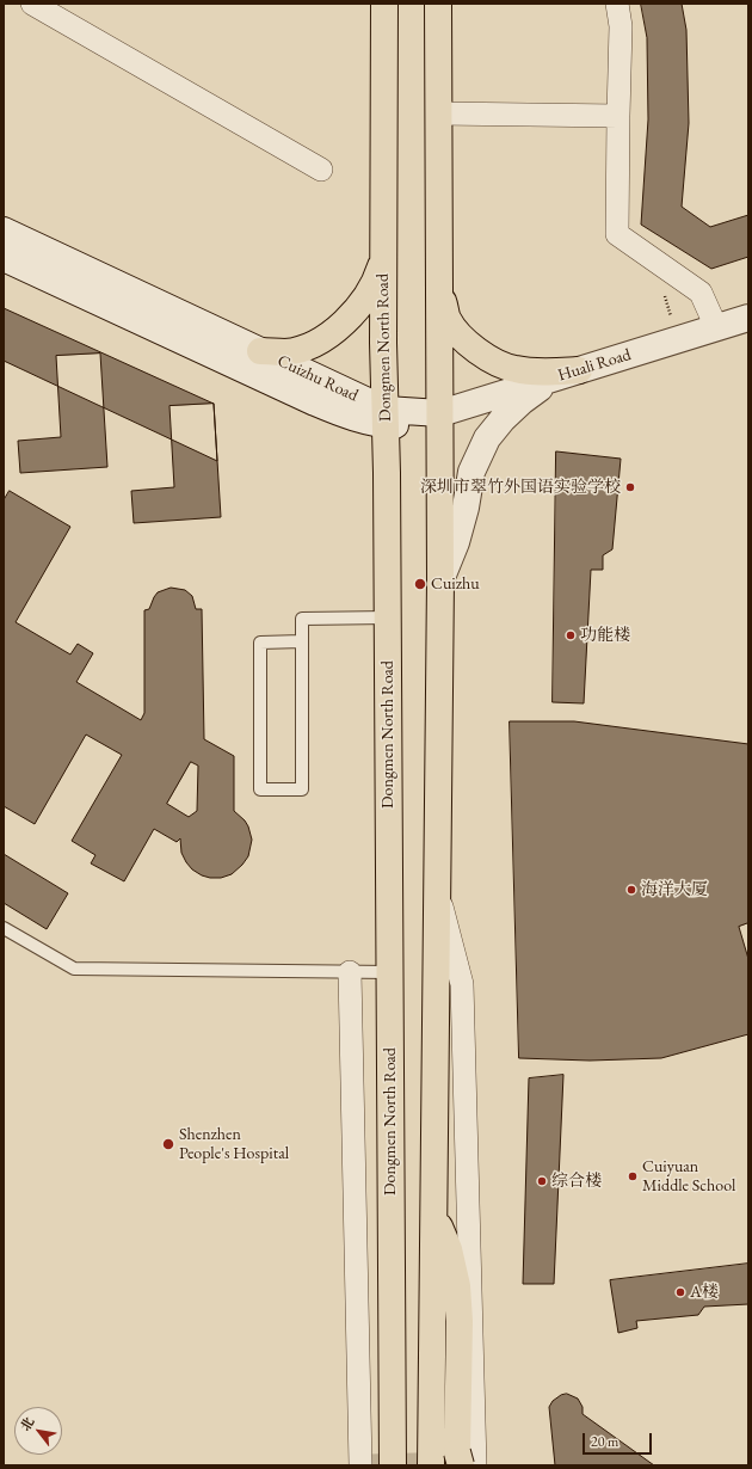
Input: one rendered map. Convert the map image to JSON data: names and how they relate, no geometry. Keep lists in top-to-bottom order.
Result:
{
  "streets": {
    "main road": ["Dongmen North Road", "Huali Road", "Cuizhu Road"]
  },
  "crossings": [
    ["Dongmen North Road", "Cuizhu Road"],
    ["Huali Road", "Cuizhu Road"]
  ],
  "places": [
    "深圳市翠竹外国语实验学校",
    "Cuizhu",
    "功能楼",
    "海洋大厦",
    "Shenzhen People's Hospital",
    "Cuiyuan Middle School",
    "综合楼",
    "A楼"
  ],
  "scale_bar": "20 m",
  "north": "top left"
}
